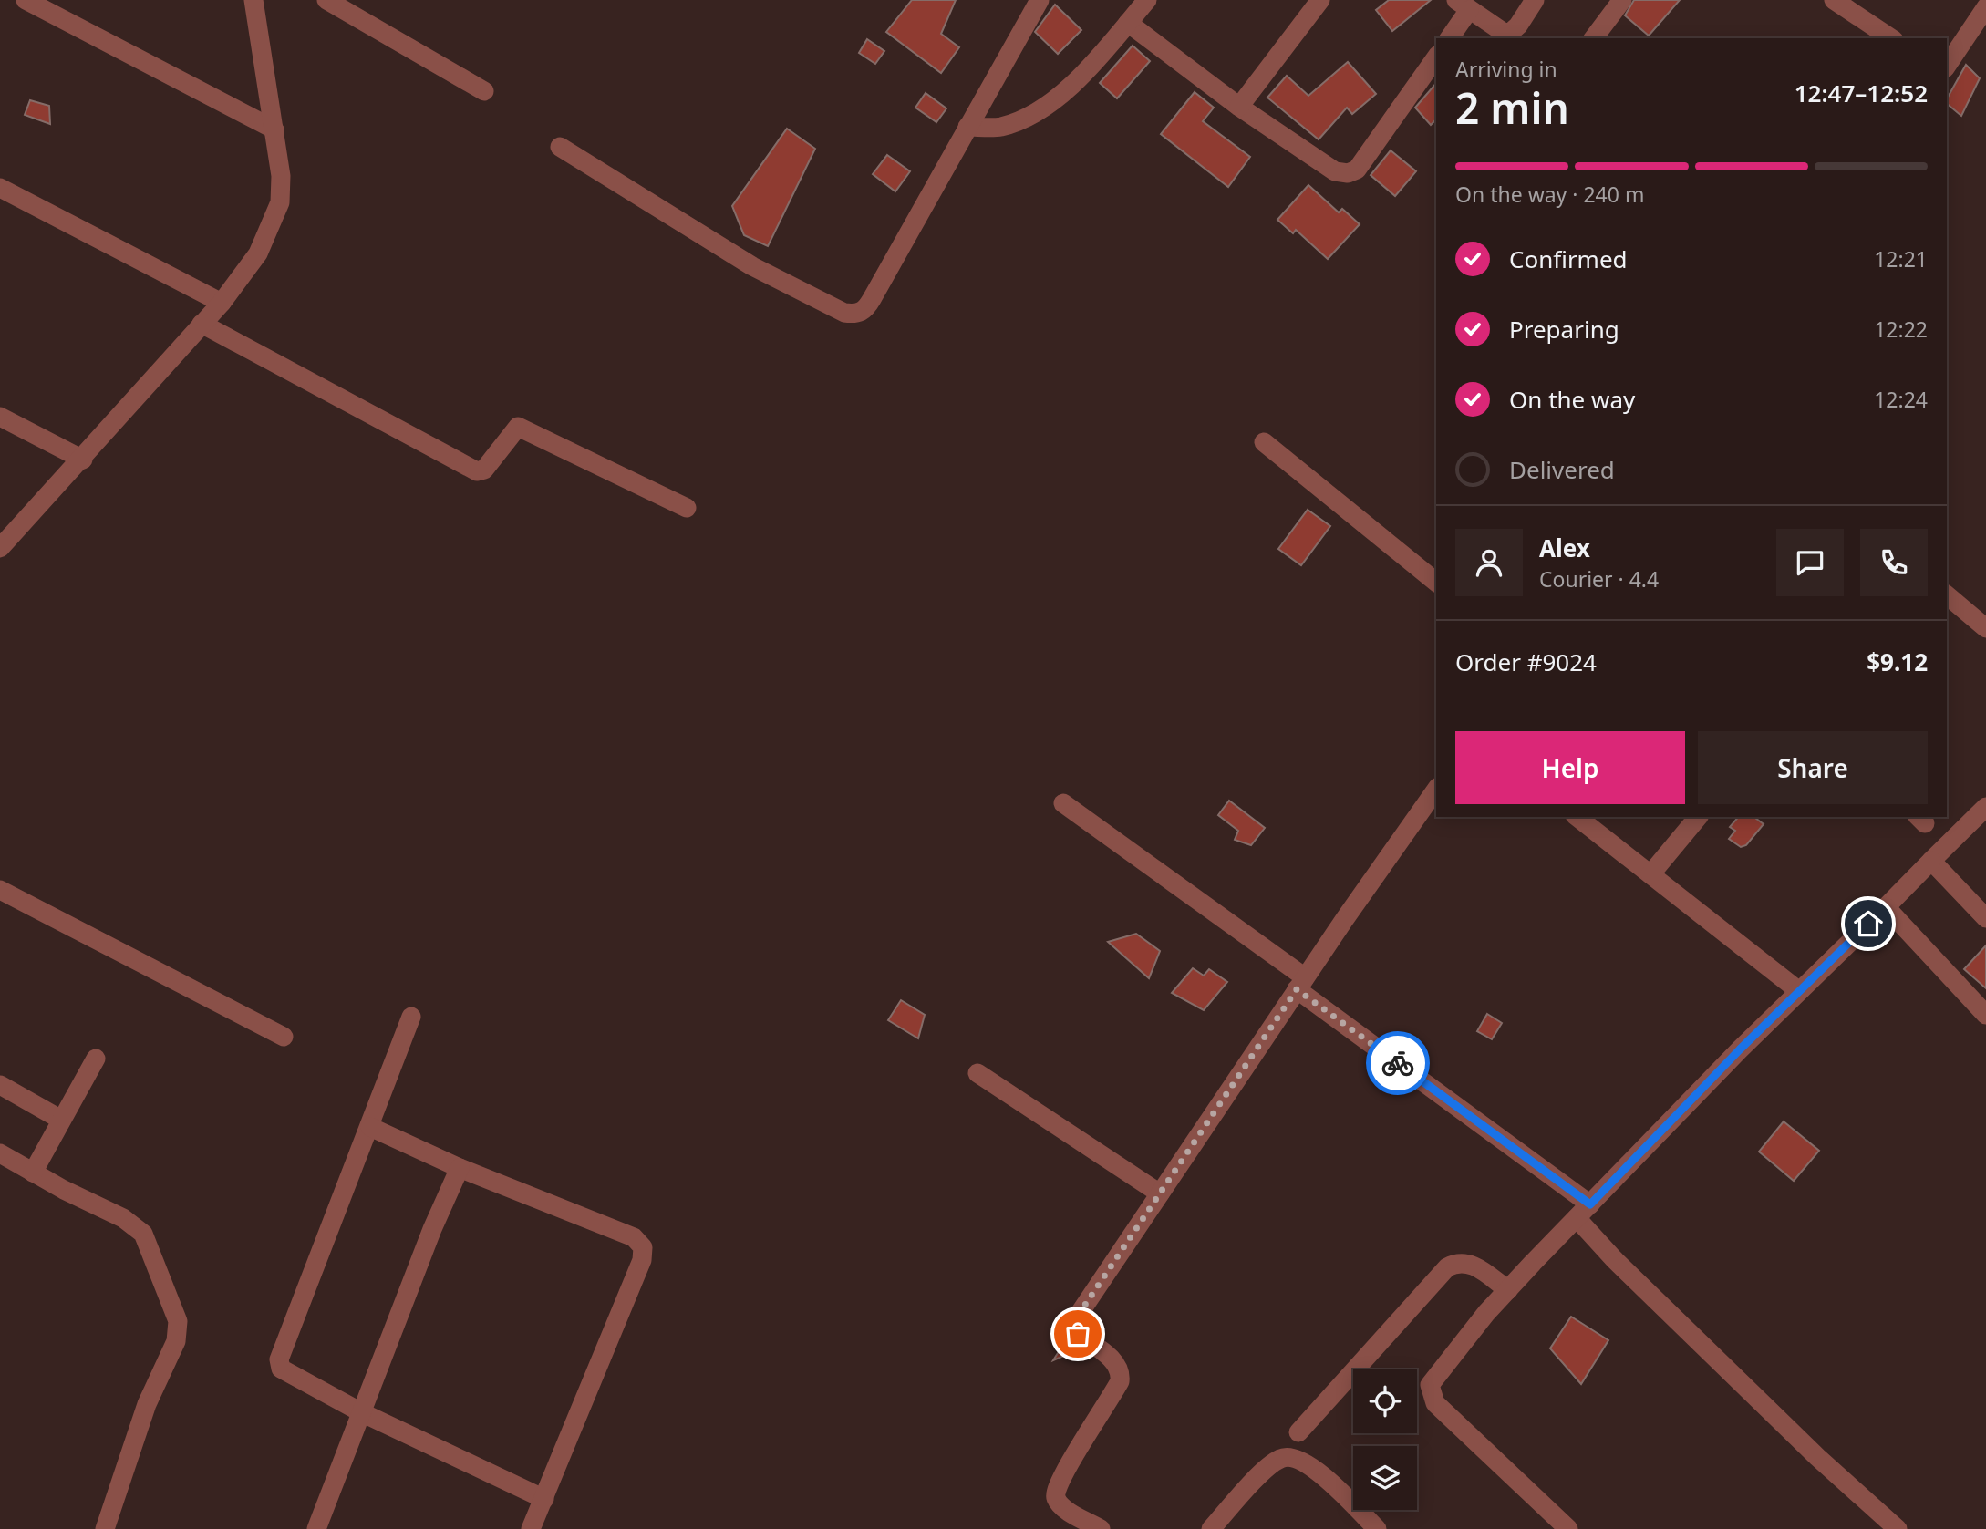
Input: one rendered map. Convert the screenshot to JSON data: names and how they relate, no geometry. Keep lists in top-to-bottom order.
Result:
{
  "page": {
    "heading": ["2 min", "Arriving in", "12:47–12:52"],
    "panel": [
      "Alex",
      "Courier · 4.4",
      "Order #9024",
      "$9.12"
    ],
    "bar": "On the way · 240 m",
    "list": [
      ["Confirmed", "12:21"],
      ["Preparing", "12:22"],
      ["On the way", "12:24"],
      "Delivered"
    ],
    "buttons": ["Help", "Share"]
  }
}
